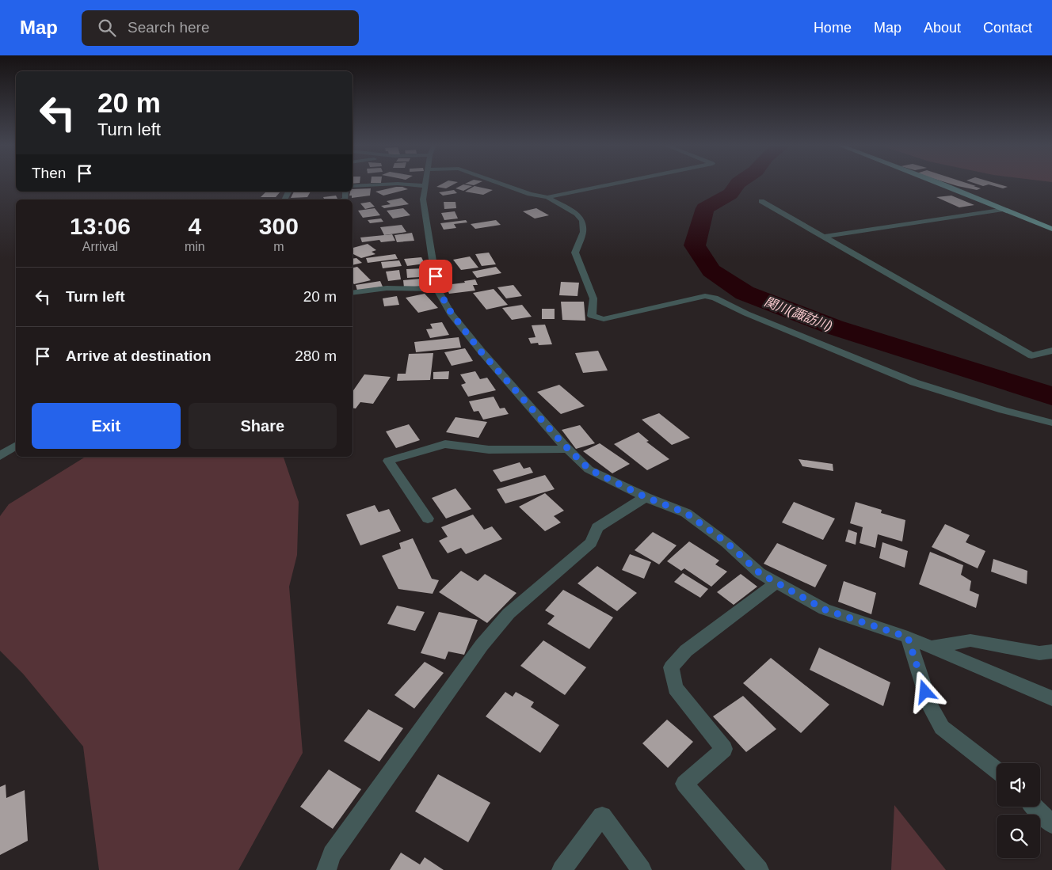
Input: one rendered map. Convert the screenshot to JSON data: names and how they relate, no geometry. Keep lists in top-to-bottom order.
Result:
{
  "water": ["関川(諏訪川)"],
  "page": {
    "header": "Map",
    "search": "Search here",
    "nav": [
      "Home",
      "Map",
      "About",
      "Contact"
    ],
    "turn": ["20 m", "Turn left"],
    "then": "Then",
    "eta": [
      "13:06",
      "Arrival",
      "4",
      "min",
      "300",
      "m"
    ],
    "list": [
      {
        "name": "Turn left",
        "value": "20 m"
      },
      {
        "name": "Arrive at destination",
        "value": "280 m"
      }
    ],
    "buttons": ["Exit", "Share"]
  }
}
